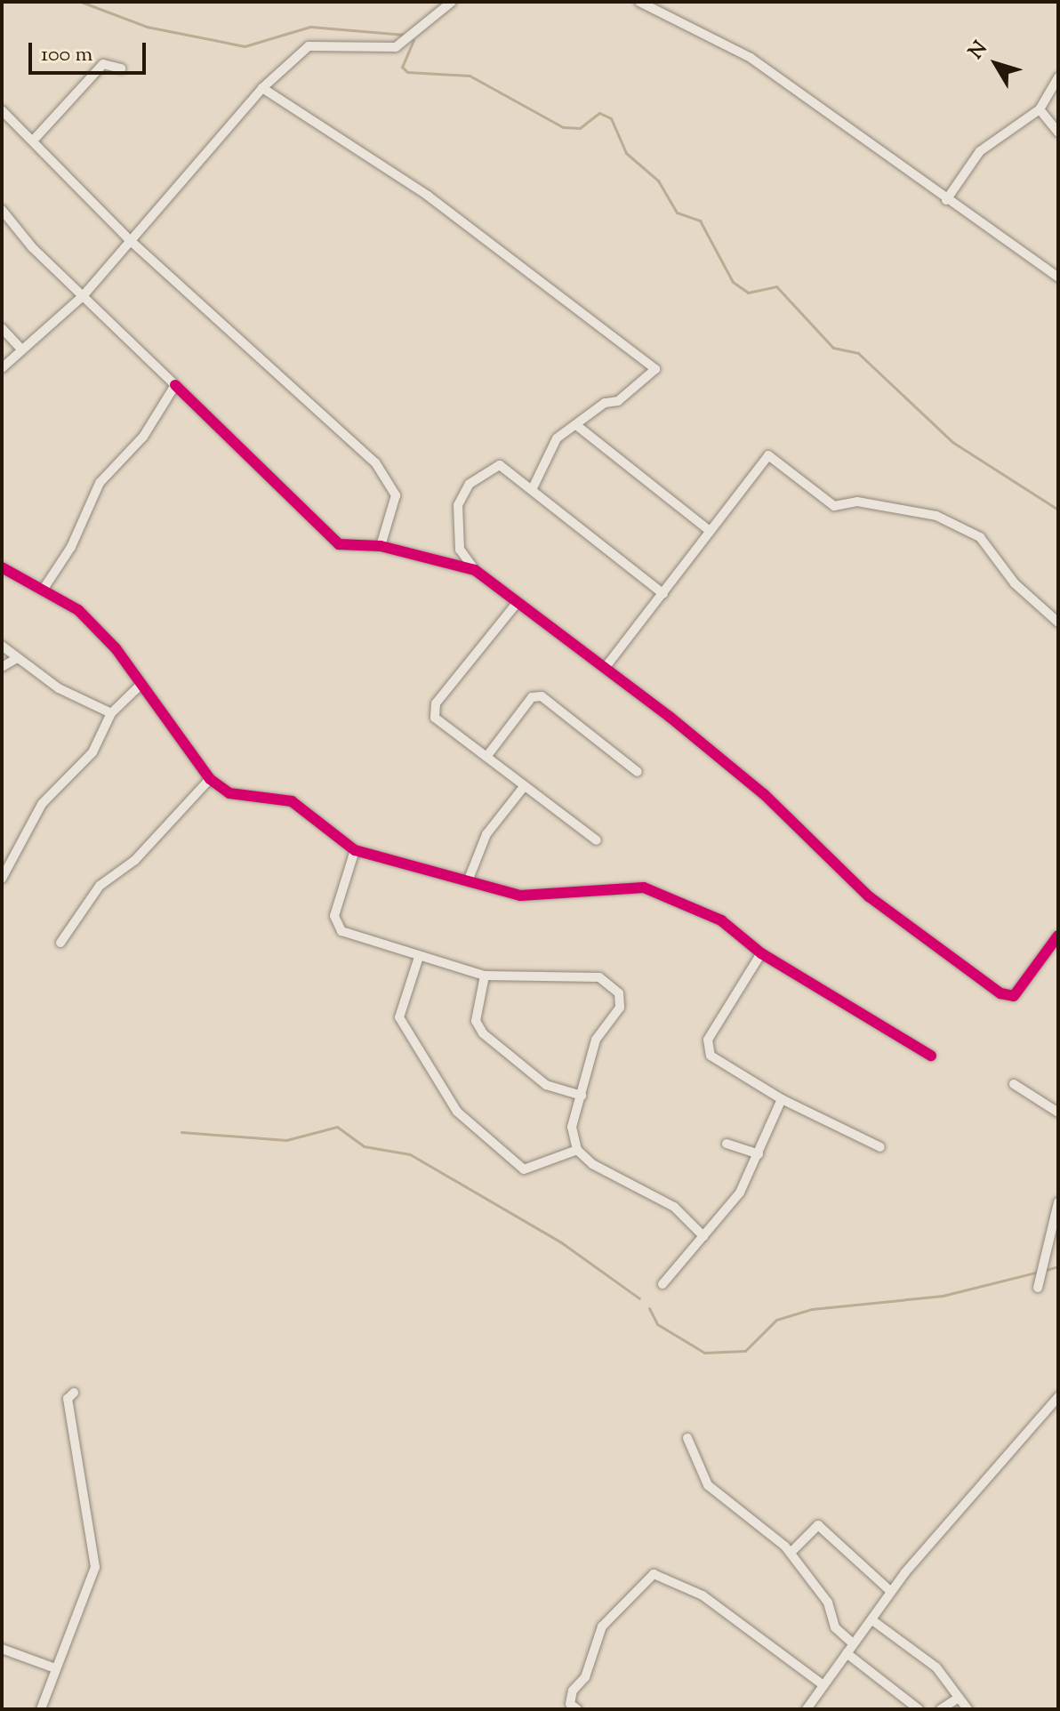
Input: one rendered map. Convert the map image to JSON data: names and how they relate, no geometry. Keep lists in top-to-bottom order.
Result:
{
  "scale_bar": "100 m",
  "north": "top left"
}
